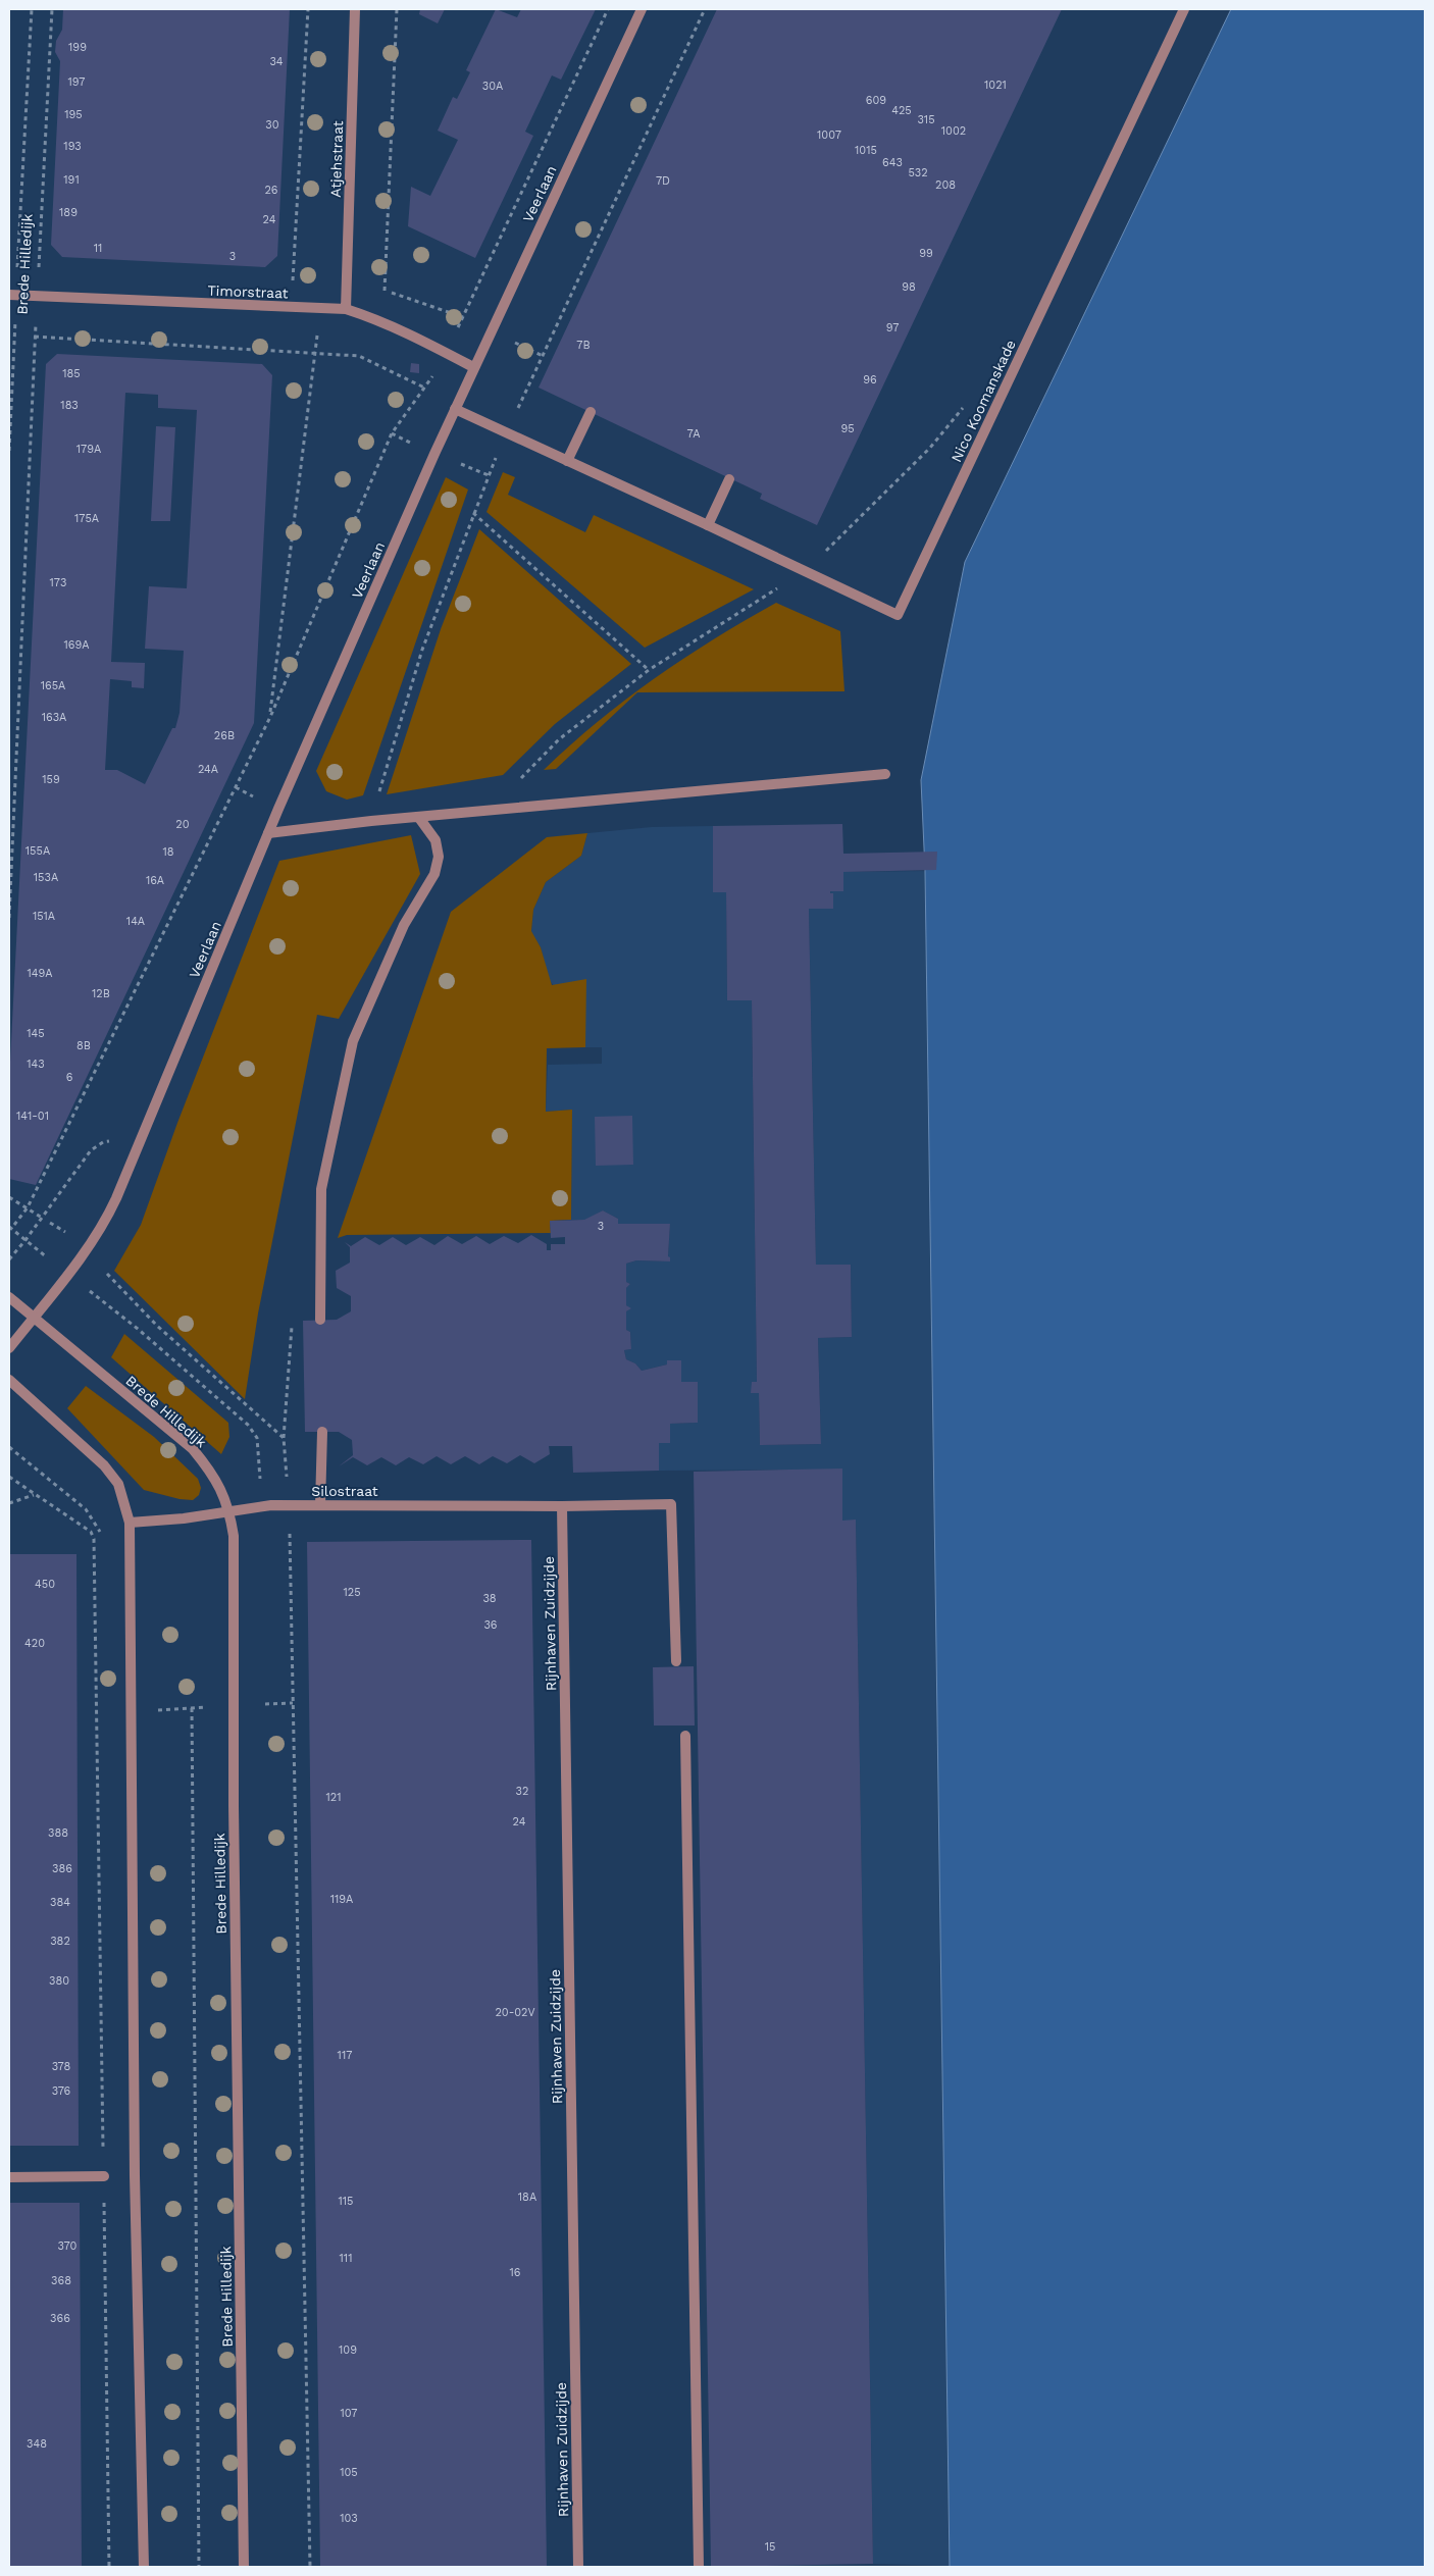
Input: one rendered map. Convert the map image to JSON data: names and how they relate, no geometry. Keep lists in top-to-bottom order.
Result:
{
  "streets": {
    "street": [
      "Atjehstraat",
      "Veerlaan",
      "Brede Hilledijk",
      "Timorstraat",
      "Nico Koomanskade",
      "Silostraat",
      "Rijnhaven Zuidzijde"
    ]
  },
  "crossings": [
    ["Atjehstraat", "Timorstraat"],
    ["Veerlaan", "Brede Hilledijk"],
    ["Veerlaan", "Timorstraat"],
    ["Veerlaan", "Nico Koomanskade"],
    ["Brede Hilledijk", "Timorstraat"],
    ["Brede Hilledijk", "Silostraat"],
    ["Silostraat", "Rijnhaven Zuidzijde"]
  ],
  "house_numbers": [
    "199",
    "34",
    "197",
    "1021",
    "30A",
    "609",
    "425",
    "195",
    "315",
    "30",
    "1002",
    "1007",
    "193",
    "1015",
    "643",
    "532",
    "191",
    "7D",
    "208",
    "26",
    "189",
    "24",
    "11",
    "99",
    "3",
    "98",
    "97",
    "7B",
    "185",
    "96",
    "183",
    "95",
    "7A",
    "179A",
    "175A",
    "173",
    "169A",
    "165A",
    "163A",
    "26B",
    "24A",
    "159",
    "20",
    "155A",
    "18",
    "153A",
    "16A",
    "151A",
    "14A",
    "149A",
    "12B",
    "145",
    "8B",
    "143",
    "6",
    "141-01",
    "3",
    "450",
    "125",
    "38",
    "36",
    "420",
    "32",
    "121",
    "24",
    "388",
    "386",
    "119A",
    "384",
    "382",
    "380",
    "20-02V",
    "117",
    "378",
    "376",
    "18A",
    "115",
    "370",
    "111",
    "16",
    "368",
    "366",
    "109",
    "107",
    "348",
    "105",
    "103",
    "15"
  ]
}
